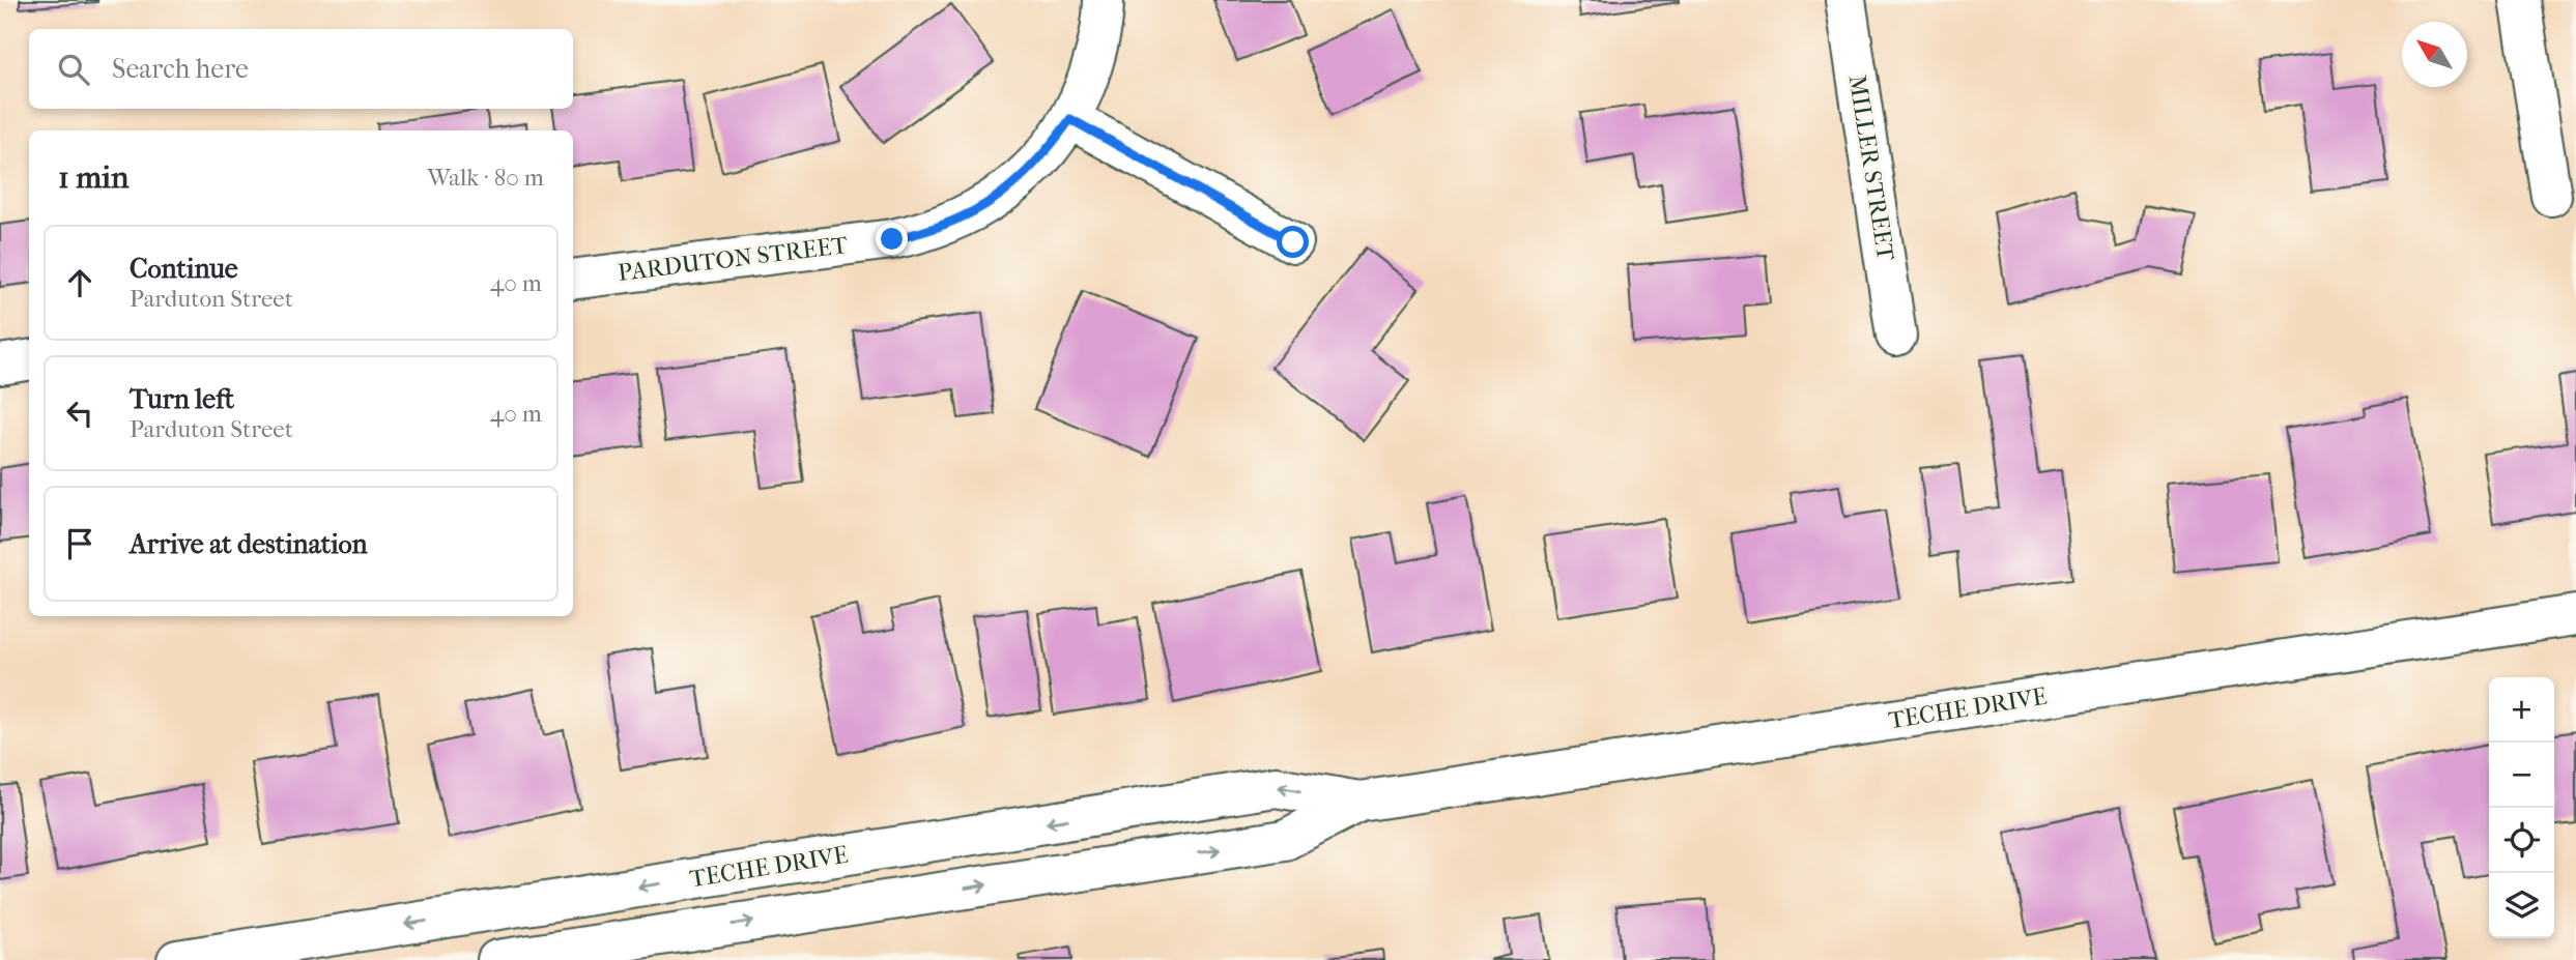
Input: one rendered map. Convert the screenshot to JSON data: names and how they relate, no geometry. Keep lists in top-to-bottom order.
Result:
{
  "streets": {
    "street": ["MILLER STREET", "PARDUTON STREET", "TECHE DRIVE"]
  },
  "north": "top left",
  "page": {
    "search": "Search here",
    "heading": ["1 min", "Walk · 80 m"],
    "list": [
      ["Continue", "Parduton Street", "40 m"],
      ["Turn left", "Parduton Street", "40 m"],
      "Arrive at destination"
    ],
    "map_buttons": ["+", "−"]
  }
}
